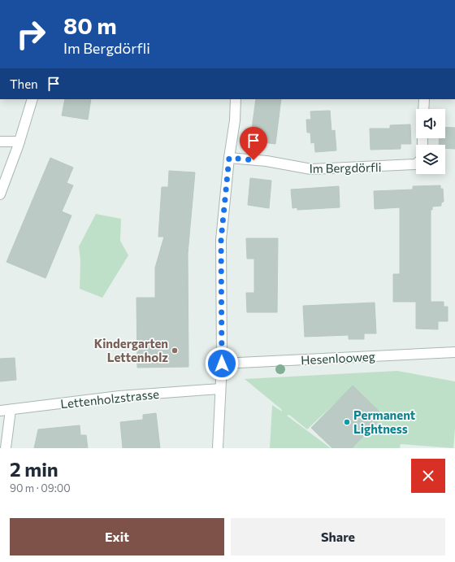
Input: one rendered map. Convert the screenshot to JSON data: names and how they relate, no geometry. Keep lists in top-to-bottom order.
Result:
{
  "streets": {
    "street": ["Im Bergdörfli", "Hesenlooweg", "Lettenholzstrasse"]
  },
  "places": ["Kindergarten Lettenholz", "Permanent Lightness"],
  "page": {
    "turn": ["80 m", "Im Bergdörfli"],
    "then": "Then",
    "heading": ["2 min", "90 m · 09:00"],
    "buttons": ["Exit", "Share"]
  }
}
